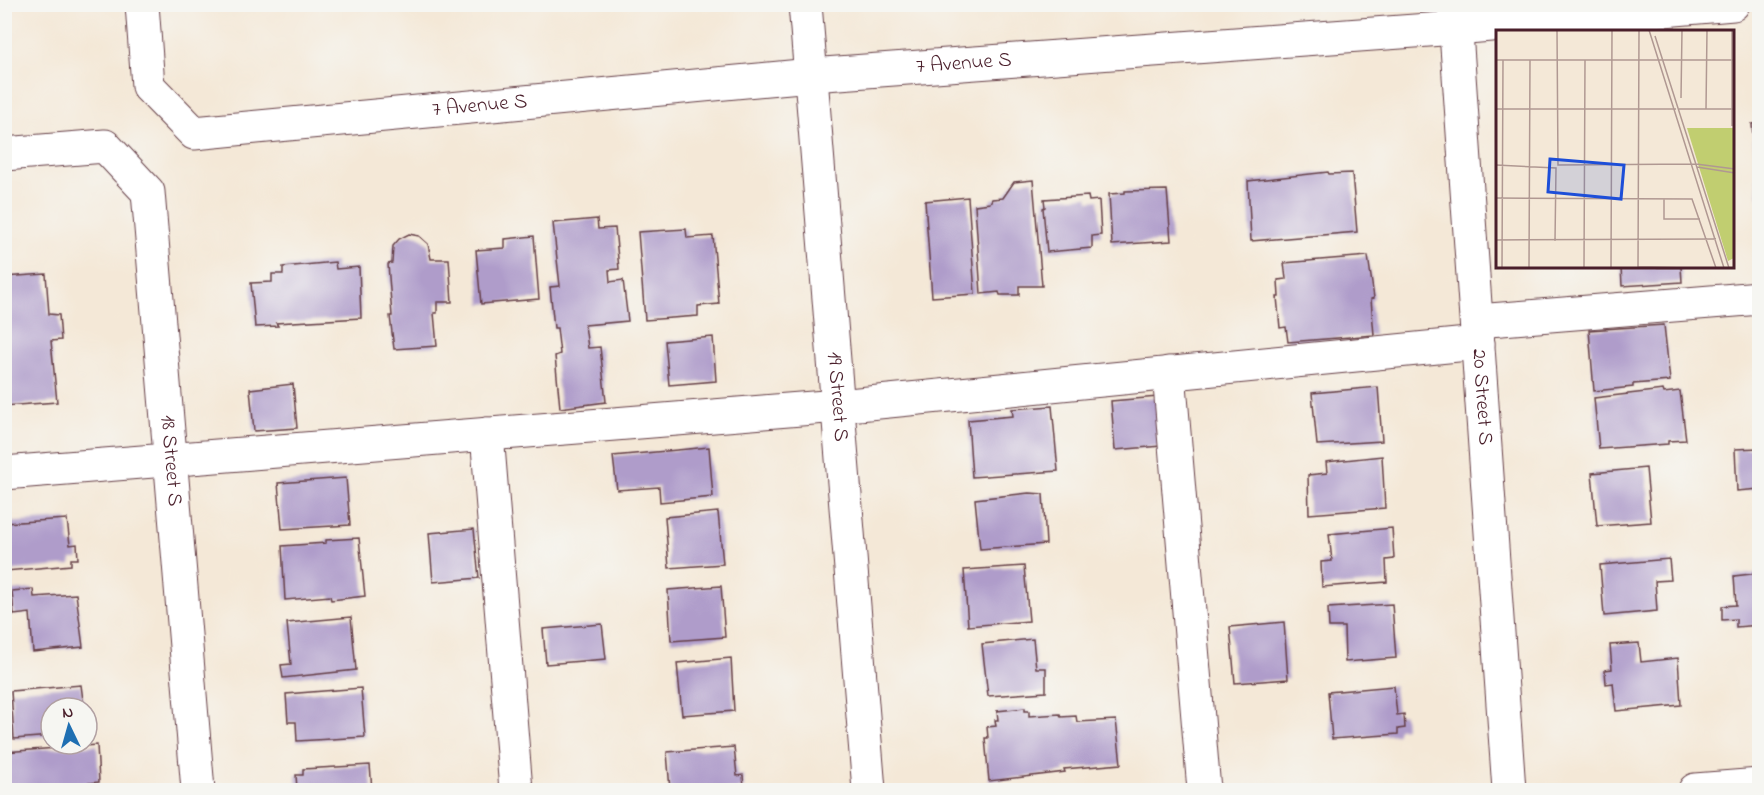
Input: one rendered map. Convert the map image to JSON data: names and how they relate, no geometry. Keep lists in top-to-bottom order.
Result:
{
  "streets": {
    "street": [
      "7 Avenue S",
      "19 Street S",
      "20 Street S",
      "18 Street S"
    ]
  },
  "crossings": [
    ["7 Avenue S", "19 Street S"],
    ["7 Avenue S", "20 Street S"]
  ],
  "north": "top"
}
